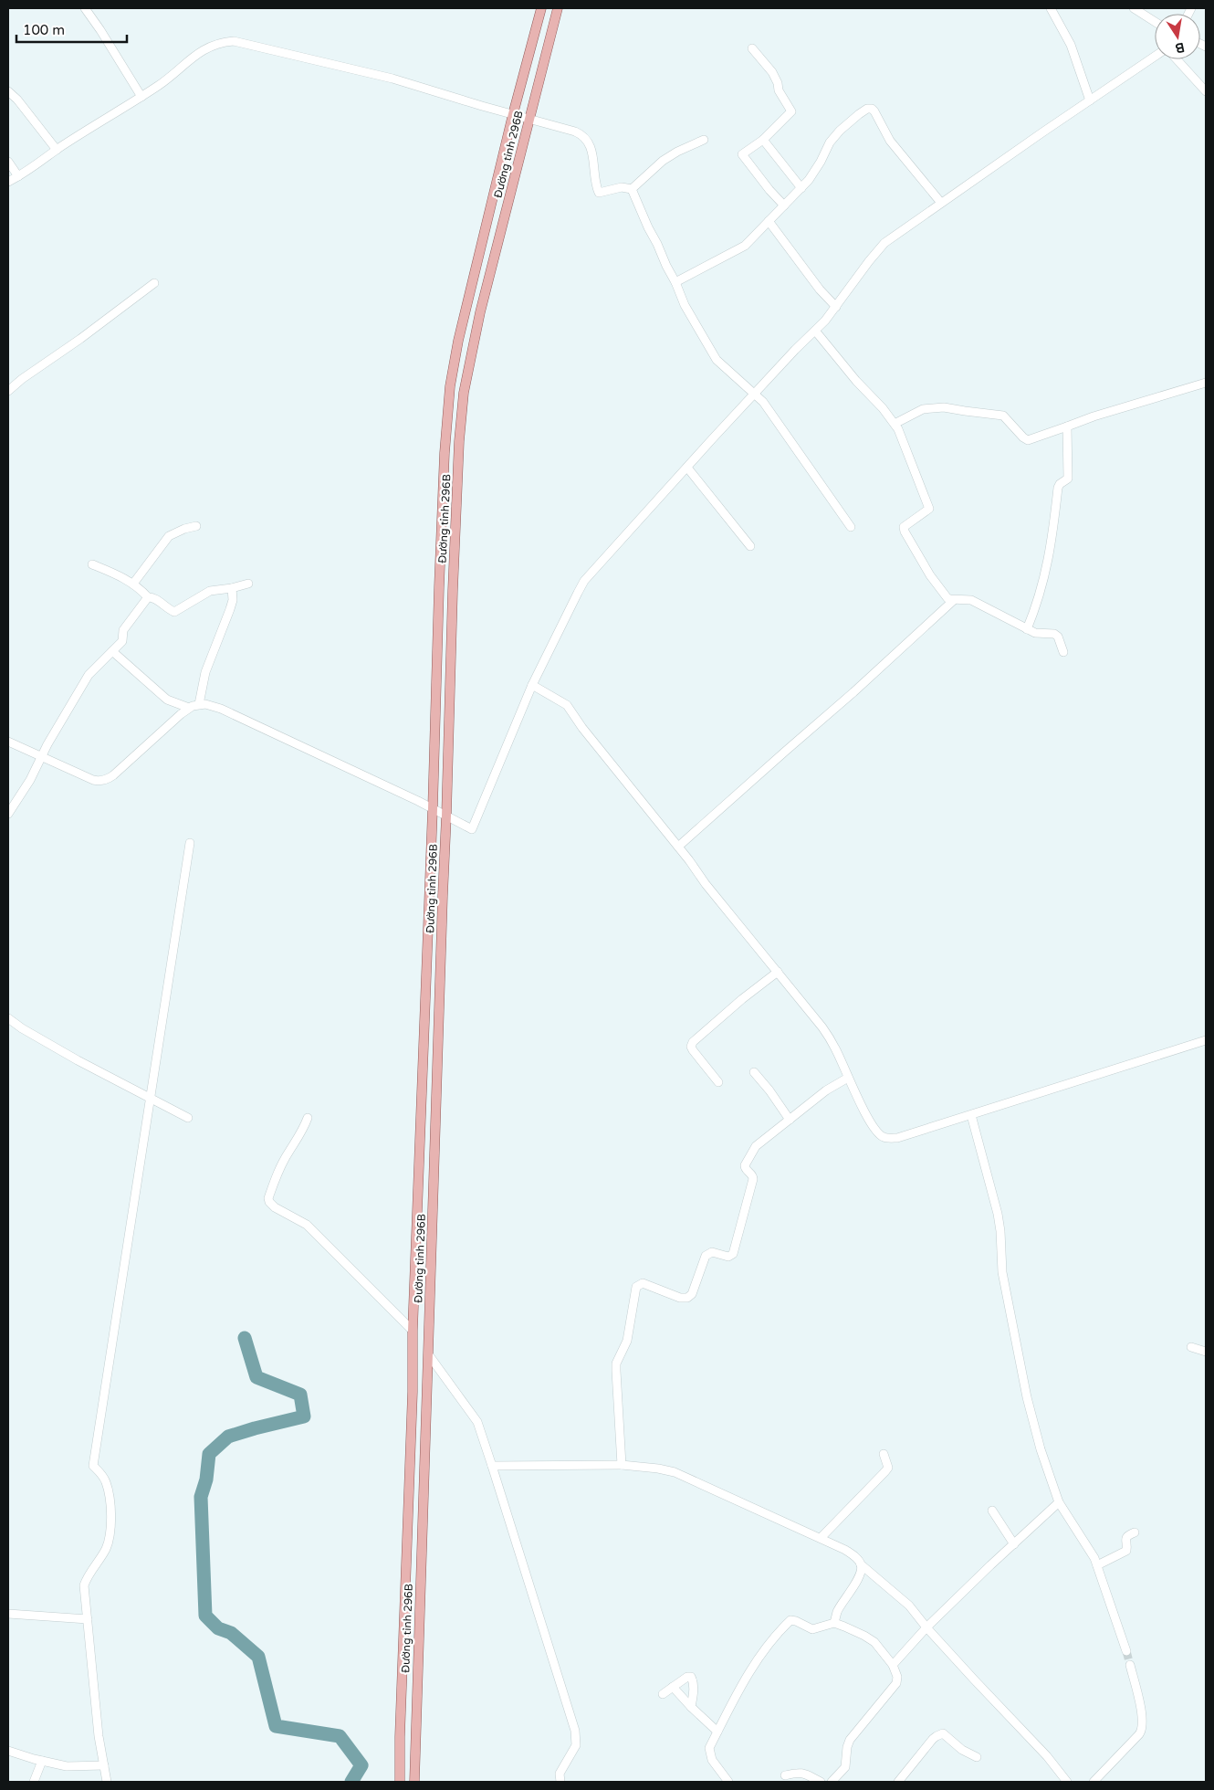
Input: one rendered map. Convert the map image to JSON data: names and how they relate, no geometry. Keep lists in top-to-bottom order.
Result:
{
  "streets": {
    "main road": ["Đường tỉnh 296B"]
  },
  "scale_bar": "100 m",
  "north": "bottom"
}
